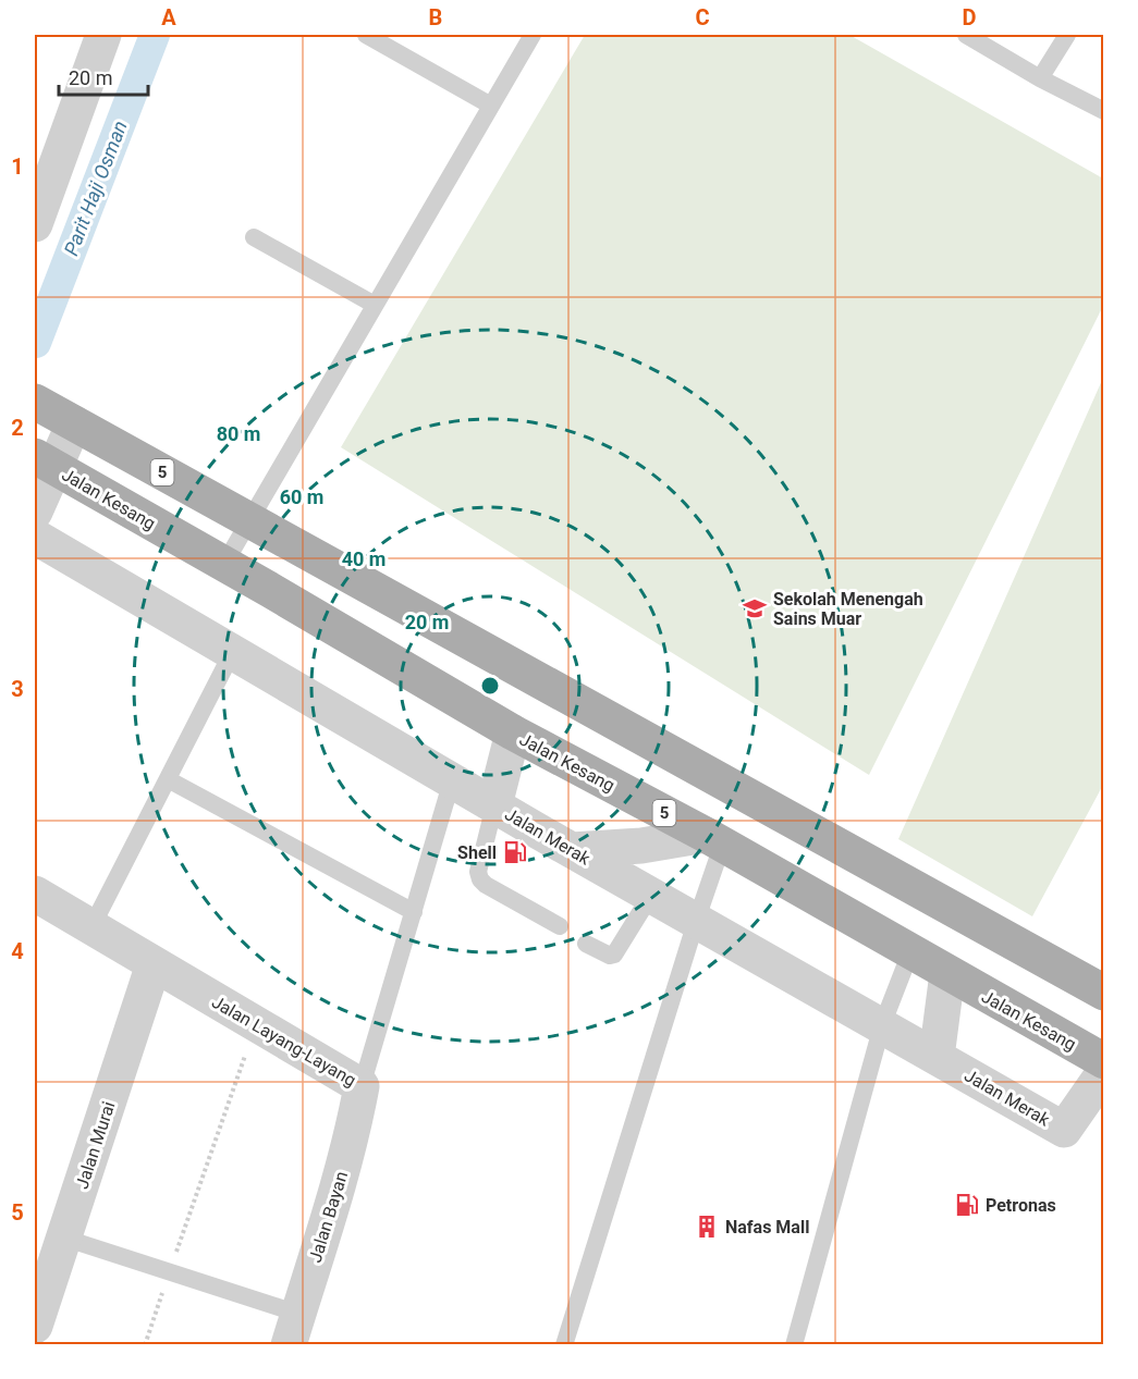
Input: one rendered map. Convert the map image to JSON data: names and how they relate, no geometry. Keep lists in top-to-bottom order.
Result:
{
  "streets": {
    "main road": ["5", "Jalan Kesang"],
    "street": [
      "Jalan Merak",
      "Jalan Layang-Layang",
      "Jalan Murai",
      "Jalan Bayan"
    ]
  },
  "crossings": [
    ["Jalan Merak", "Jalan Layang-Layang"],
    ["Jalan Layang-Layang", "Jalan Murai"],
    ["Jalan Layang-Layang", "Jalan Bayan"]
  ],
  "water": ["Parit Haji Osman"],
  "places": {
    "school or university": ["Sekolah Menengah Sains Muar"],
    "fuel station": ["Shell", "Petronas"],
    "building": ["Nafas Mall"]
  },
  "scale_bar": "20 m",
  "grid": {
    "columns": [
      "A",
      "B",
      "C",
      "D"
    ],
    "rows": [
      "1",
      "2",
      "3",
      "4",
      "5"
    ]
  },
  "rings": [
    "80 m",
    "60 m",
    "40 m",
    "20 m"
  ]
}
